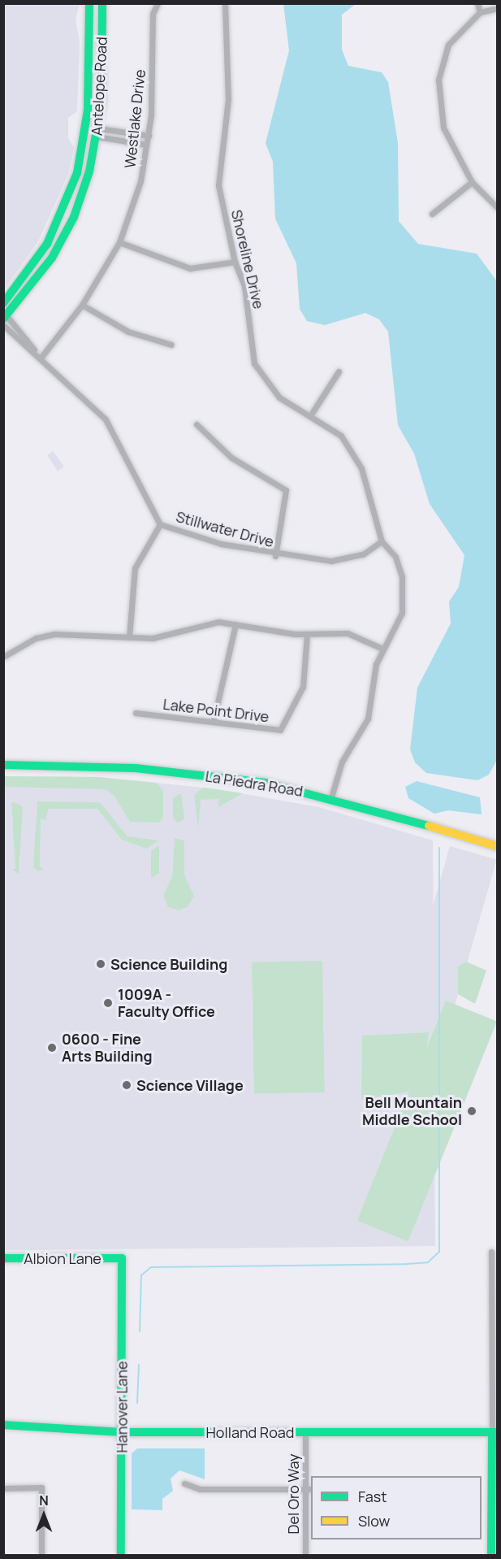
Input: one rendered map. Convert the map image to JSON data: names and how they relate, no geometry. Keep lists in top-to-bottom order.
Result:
{
  "streets": {
    "main road": [
      "Antelope Road",
      "La Piedra Road",
      "Albion Lane",
      "Hanover Lane",
      "Holland Road"
    ],
    "street": [
      "Westlake Drive",
      "Shoreline Drive",
      "Stillwater Drive",
      "Lake Point Drive",
      "Del Oro Way"
    ]
  },
  "crossings": [
    ["Antelope Road", "Stillwater Drive"],
    ["Westlake Drive", "Stillwater Drive"],
    ["Shoreline Drive", "Stillwater Drive"],
    ["Shoreline Drive", "La Piedra Road"],
    ["Albion Lane", "Hanover Lane"],
    ["Hanover Lane", "Holland Road"],
    ["Holland Road", "Del Oro Way"]
  ],
  "places": [
    "Science Building",
    "1009A - Faculty Office",
    "0600 - Fine Arts Building",
    "Science Village",
    "Bell Mountain Middle School"
  ],
  "legend": ["Fast", "Slow"],
  "north": "top"
}
